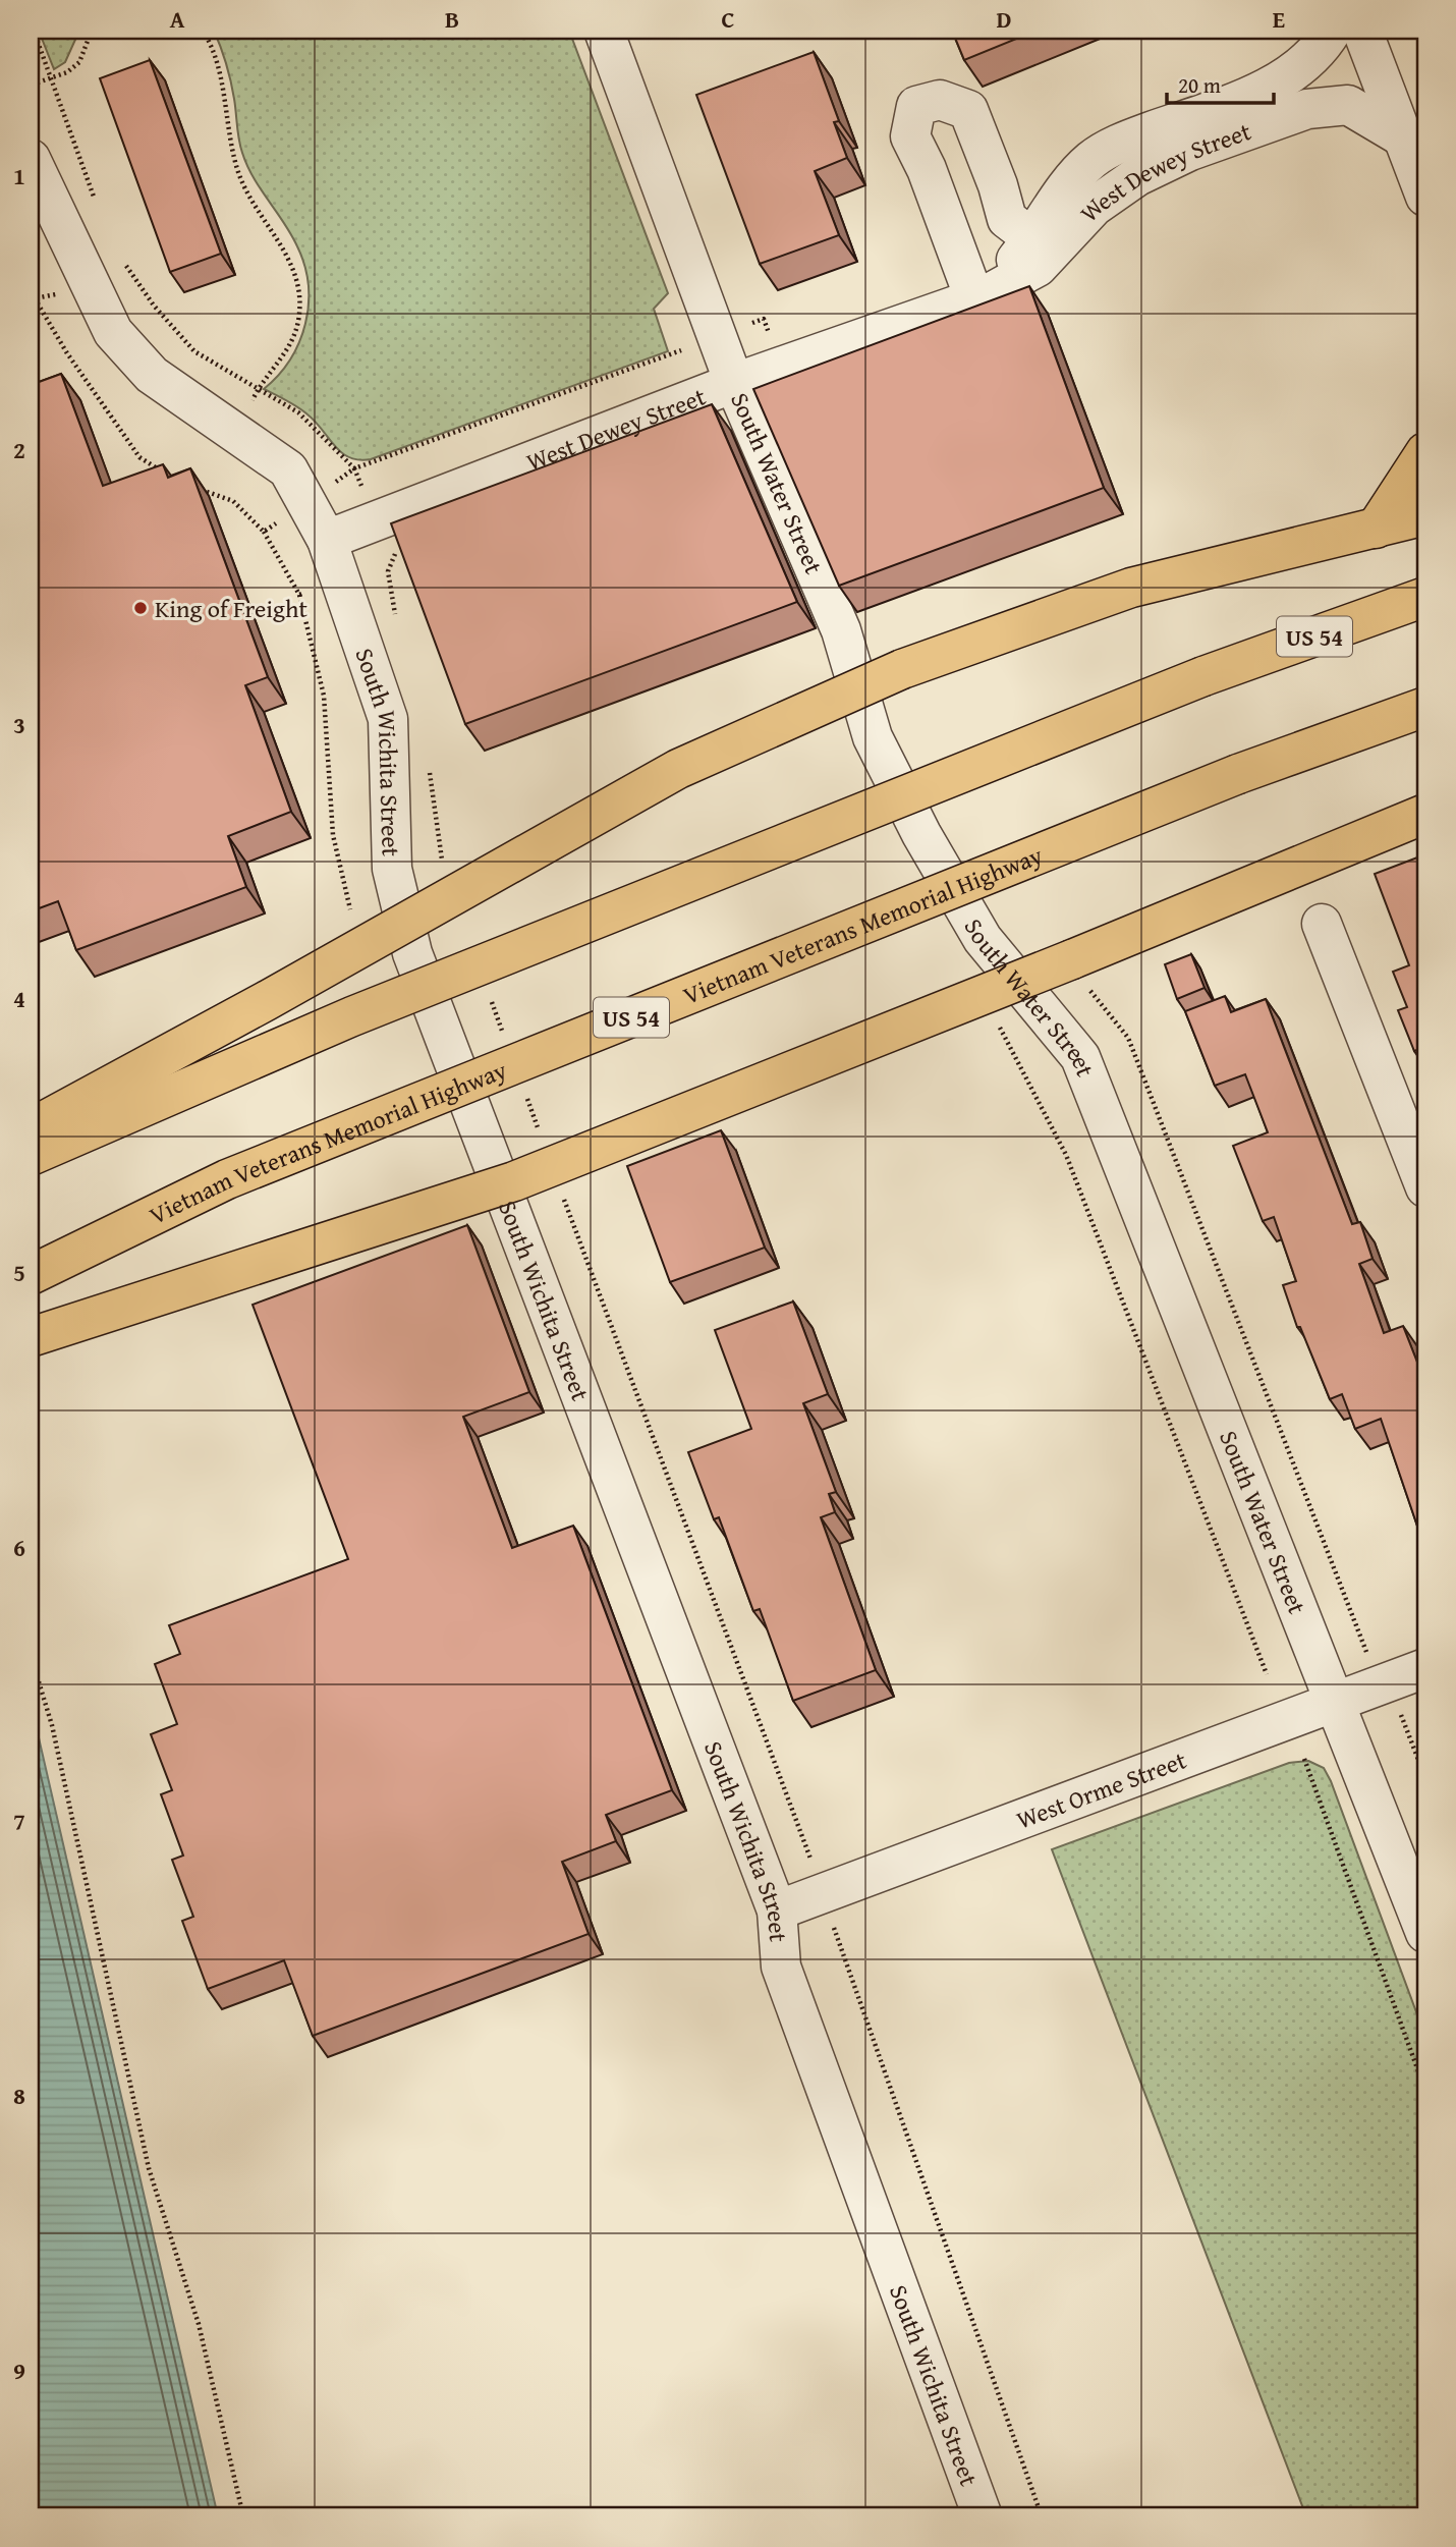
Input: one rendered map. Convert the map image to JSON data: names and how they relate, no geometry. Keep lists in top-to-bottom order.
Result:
{
  "streets": {
    "highway": ["US 54", "Vietnam Veterans Memorial Highway"],
    "street": [
      "West Dewey Street",
      "South Water Street",
      "South Wichita Street",
      "West Orme Street"
    ]
  },
  "crossings": [
    ["West Dewey Street", "South Water Street"],
    ["West Dewey Street", "South Wichita Street"],
    ["South Water Street", "West Orme Street"],
    ["South Wichita Street", "West Orme Street"]
  ],
  "places": ["King of Freight"],
  "scale_bar": "20 m",
  "grid": {
    "columns": [
      "A",
      "B",
      "C",
      "D",
      "E"
    ],
    "rows": [
      "1",
      "2",
      "3",
      "4",
      "5",
      "6",
      "7",
      "8",
      "9"
    ]
  }
}
